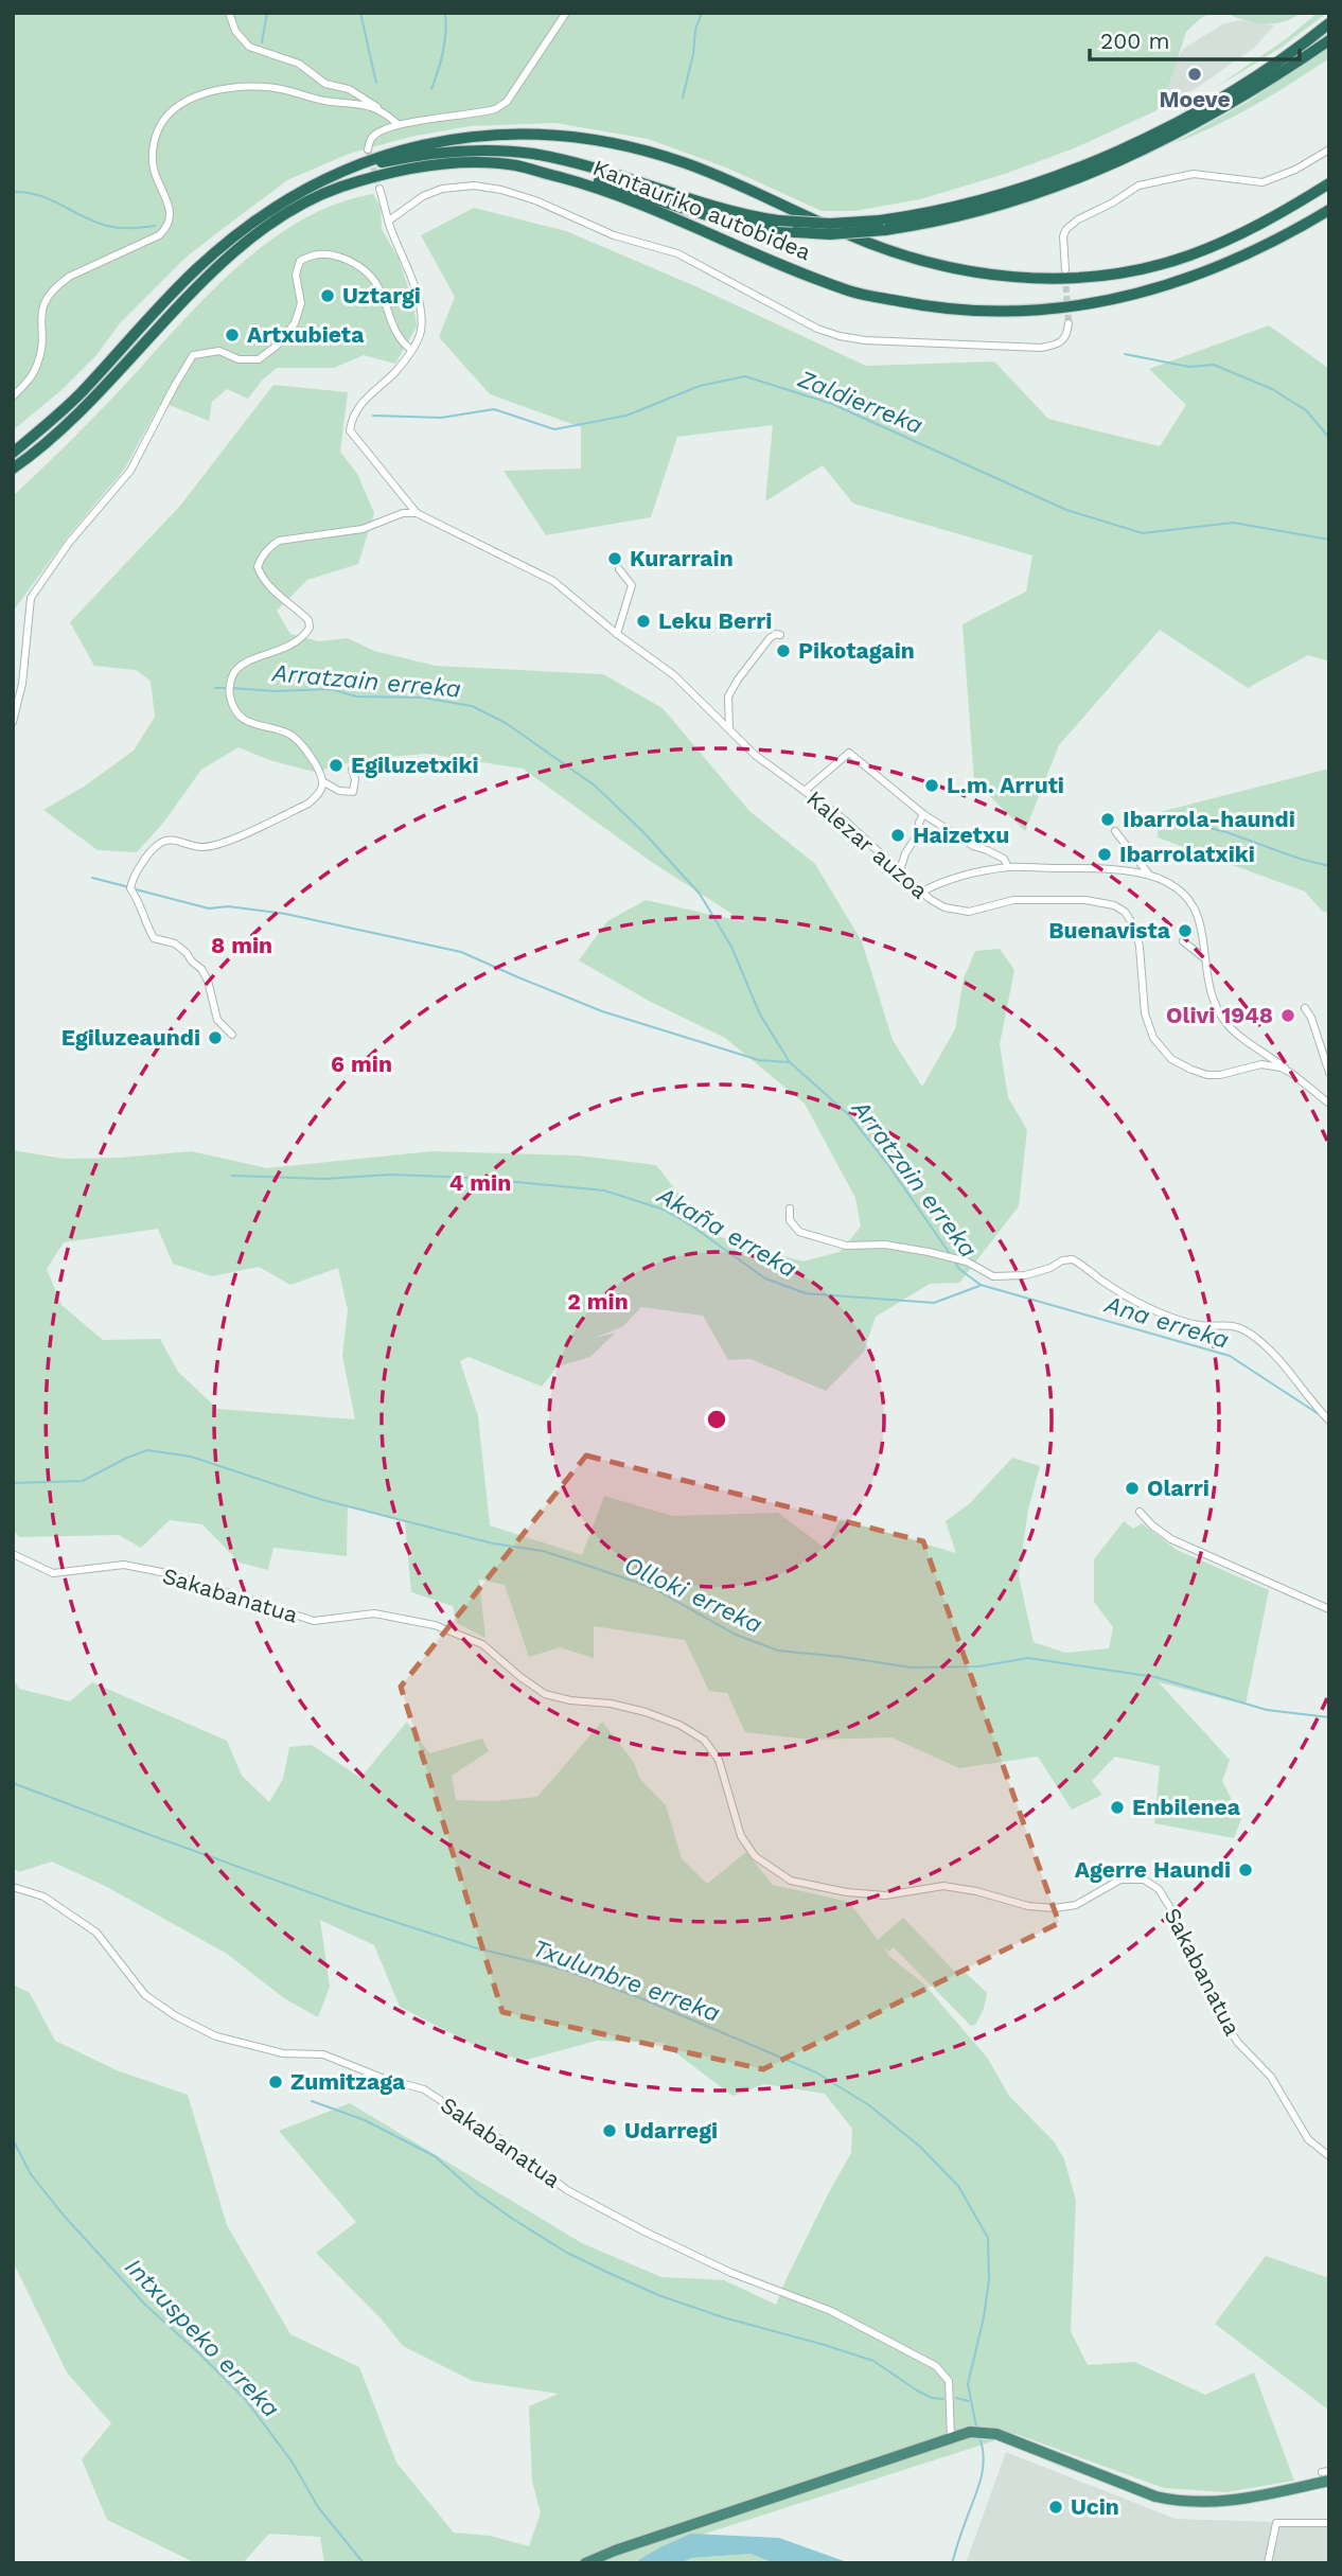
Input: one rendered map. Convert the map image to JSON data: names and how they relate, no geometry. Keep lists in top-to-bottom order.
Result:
{
  "streets": {
    "highway": ["Kantauriko autobidea"],
    "street": ["Kalezar auzoa", "Sakabanatua"]
  },
  "water": [
    "Zaldierreka",
    "Arratzain erreka",
    "Akaña erreka",
    "Ana erreka",
    "Olloki erreka",
    "Txulunbre erreka",
    "Intxuspeko erreka"
  ],
  "places": [
    "Moeve",
    "Uztargi",
    "Artxubieta",
    "Kurarrain",
    "Leku Berri",
    "Pikotagain",
    "Egiluzetxiki",
    "L.m. Arruti",
    "Ibarrola-haundi",
    "Haizetxu",
    "Ibarrolatxiki",
    "Buenavista",
    "Olivi 1948",
    "Egiluzeaundi",
    "Olarri",
    "Enbilenea",
    "Agerre Haundi",
    "Zumitzaga",
    "Udarregi",
    "Ucin"
  ],
  "scale_bar": "200 m",
  "rings": [
    "8 min",
    "6 min",
    "4 min",
    "2 min"
  ]
}
